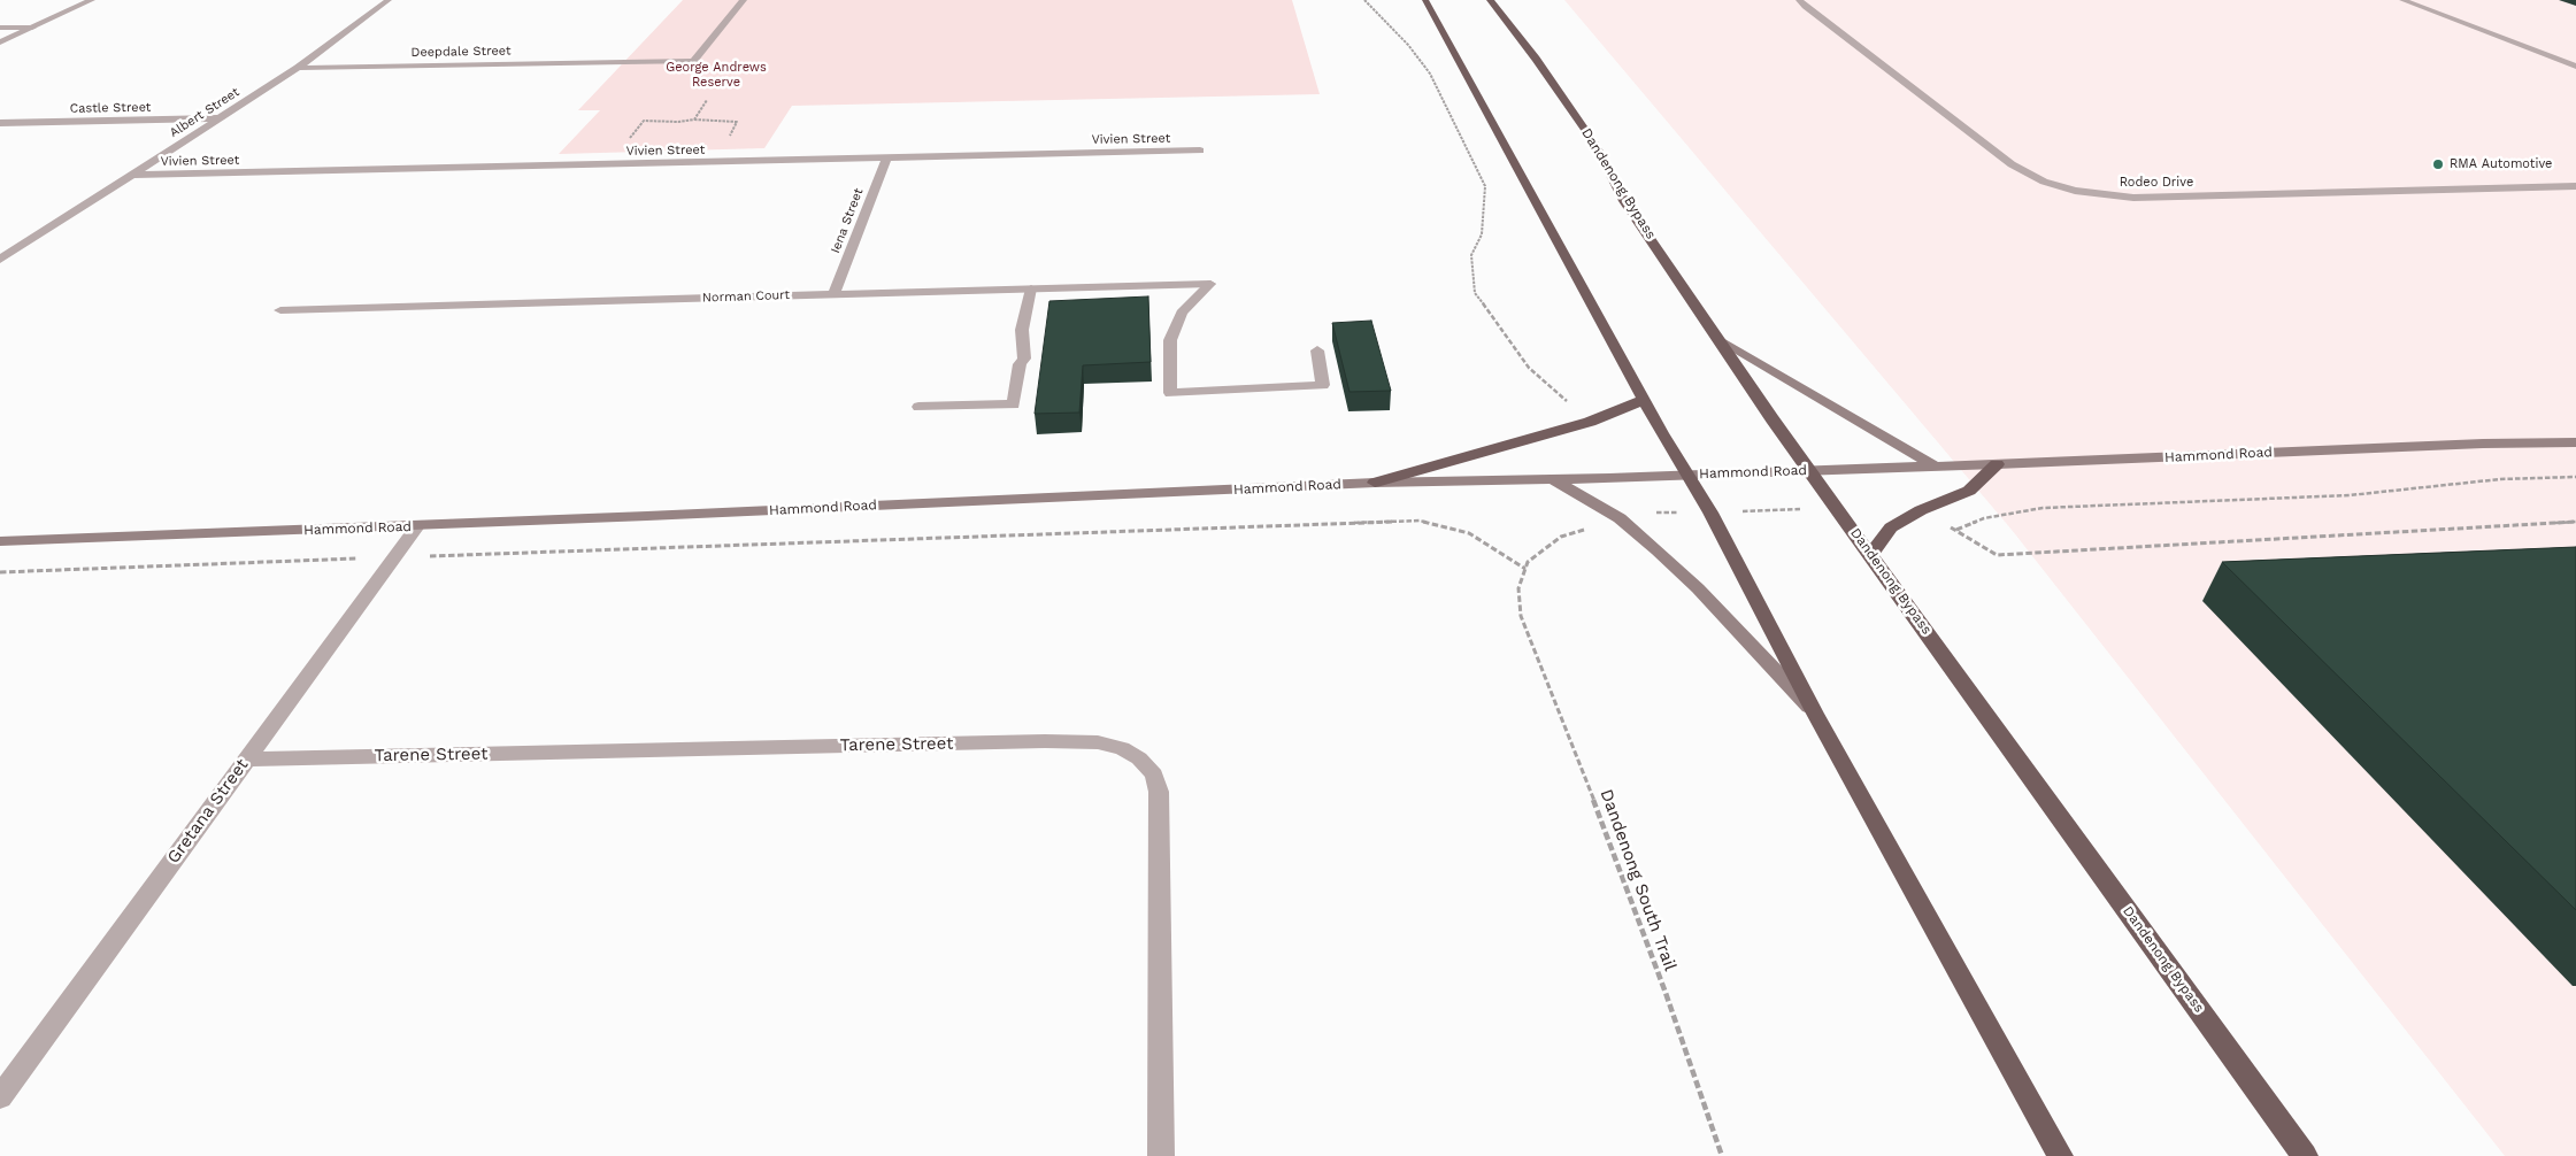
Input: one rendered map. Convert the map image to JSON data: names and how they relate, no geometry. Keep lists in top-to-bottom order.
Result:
{
  "streets": {
    "highway": ["Dandenong Bypass"],
    "main road": ["Hammond Road"],
    "street": [
      "Deepdale Street",
      "Castle Street",
      "Albert Street",
      "Vivien Street",
      "Rodeo Drive",
      "Iena Street",
      "Norman Court",
      "Tarene Street",
      "Gretana Street"
    ],
    "path": ["Dandenong South Trail"]
  },
  "crossings": [
    ["Deepdale Street", "Albert Street"],
    ["Castle Street", "Albert Street"],
    ["Albert Street", "Vivien Street"],
    ["Vivien Street", "Iena Street"],
    ["Dandenong Bypass", "Hammond Road"],
    ["Iena Street", "Norman Court"],
    ["Hammond Road", "Gretana Street"],
    ["Tarene Street", "Gretana Street"]
  ],
  "parks": ["George Andrews Reserve"],
  "places": ["RMA Automotive"]
}
